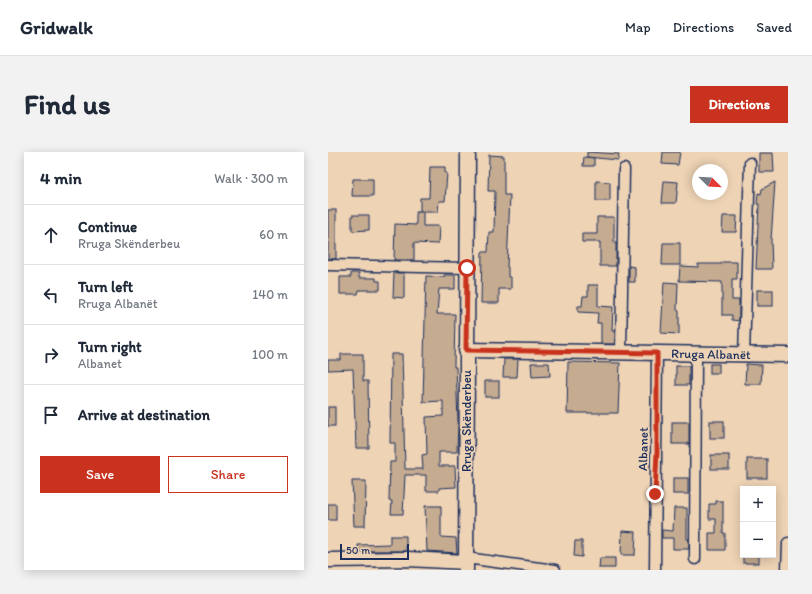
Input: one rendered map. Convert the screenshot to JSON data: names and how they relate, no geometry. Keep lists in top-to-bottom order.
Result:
{
  "streets": {
    "street": ["Rruga Albanët", "Rruga Skënderbeu", "Albanet"]
  },
  "crossings": [
    ["Rruga Albanët", "Rruga Skënderbeu"],
    ["Rruga Albanët", "Albanet"]
  ],
  "scale_bar": "50 m",
  "north": "bottom right",
  "page": {
    "header": "Gridwalk",
    "nav": ["Map", "Directions", "Saved"],
    "buttons": [
      "Directions",
      ["Save", "Share"]
    ],
    "title": "Find us",
    "heading": ["4 min", "Walk · 300 m"],
    "list": [
      ["Continue", "Rruga Skënderbeu", "60 m"],
      ["Turn left", "Rruga Albanët", "140 m"],
      ["Turn right", "Albanet", "100 m"],
      "Arrive at destination"
    ],
    "map_buttons": ["+", "−"],
    "scale": "50 m"
  }
}
